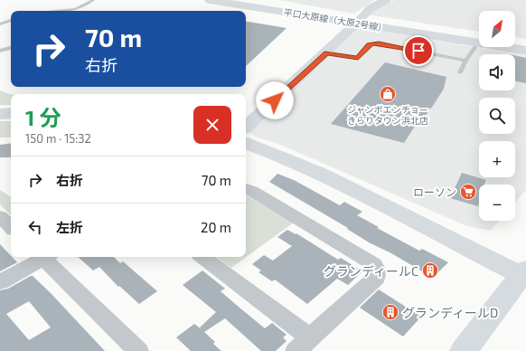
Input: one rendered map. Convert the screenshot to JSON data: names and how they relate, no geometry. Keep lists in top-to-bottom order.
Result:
{
  "streets": {
    "street": ["平口大原線（大原2号線）"]
  },
  "places": {
    "shop": ["ジャンボエンチョー きらりタウン浜北店"],
    "supermarket": ["ローソン"],
    "building": ["グランディールC", "グランディールD"]
  },
  "north": "top right",
  "page": {
    "map_buttons": ["+", "−"],
    "turn": ["70 m", "右折"],
    "heading": ["1 分", "150 m · 15:32"],
    "list": [
      {
        "name": "右折",
        "value": "70 m"
      },
      {
        "name": "左折",
        "value": "20 m"
      }
    ]
  }
}
